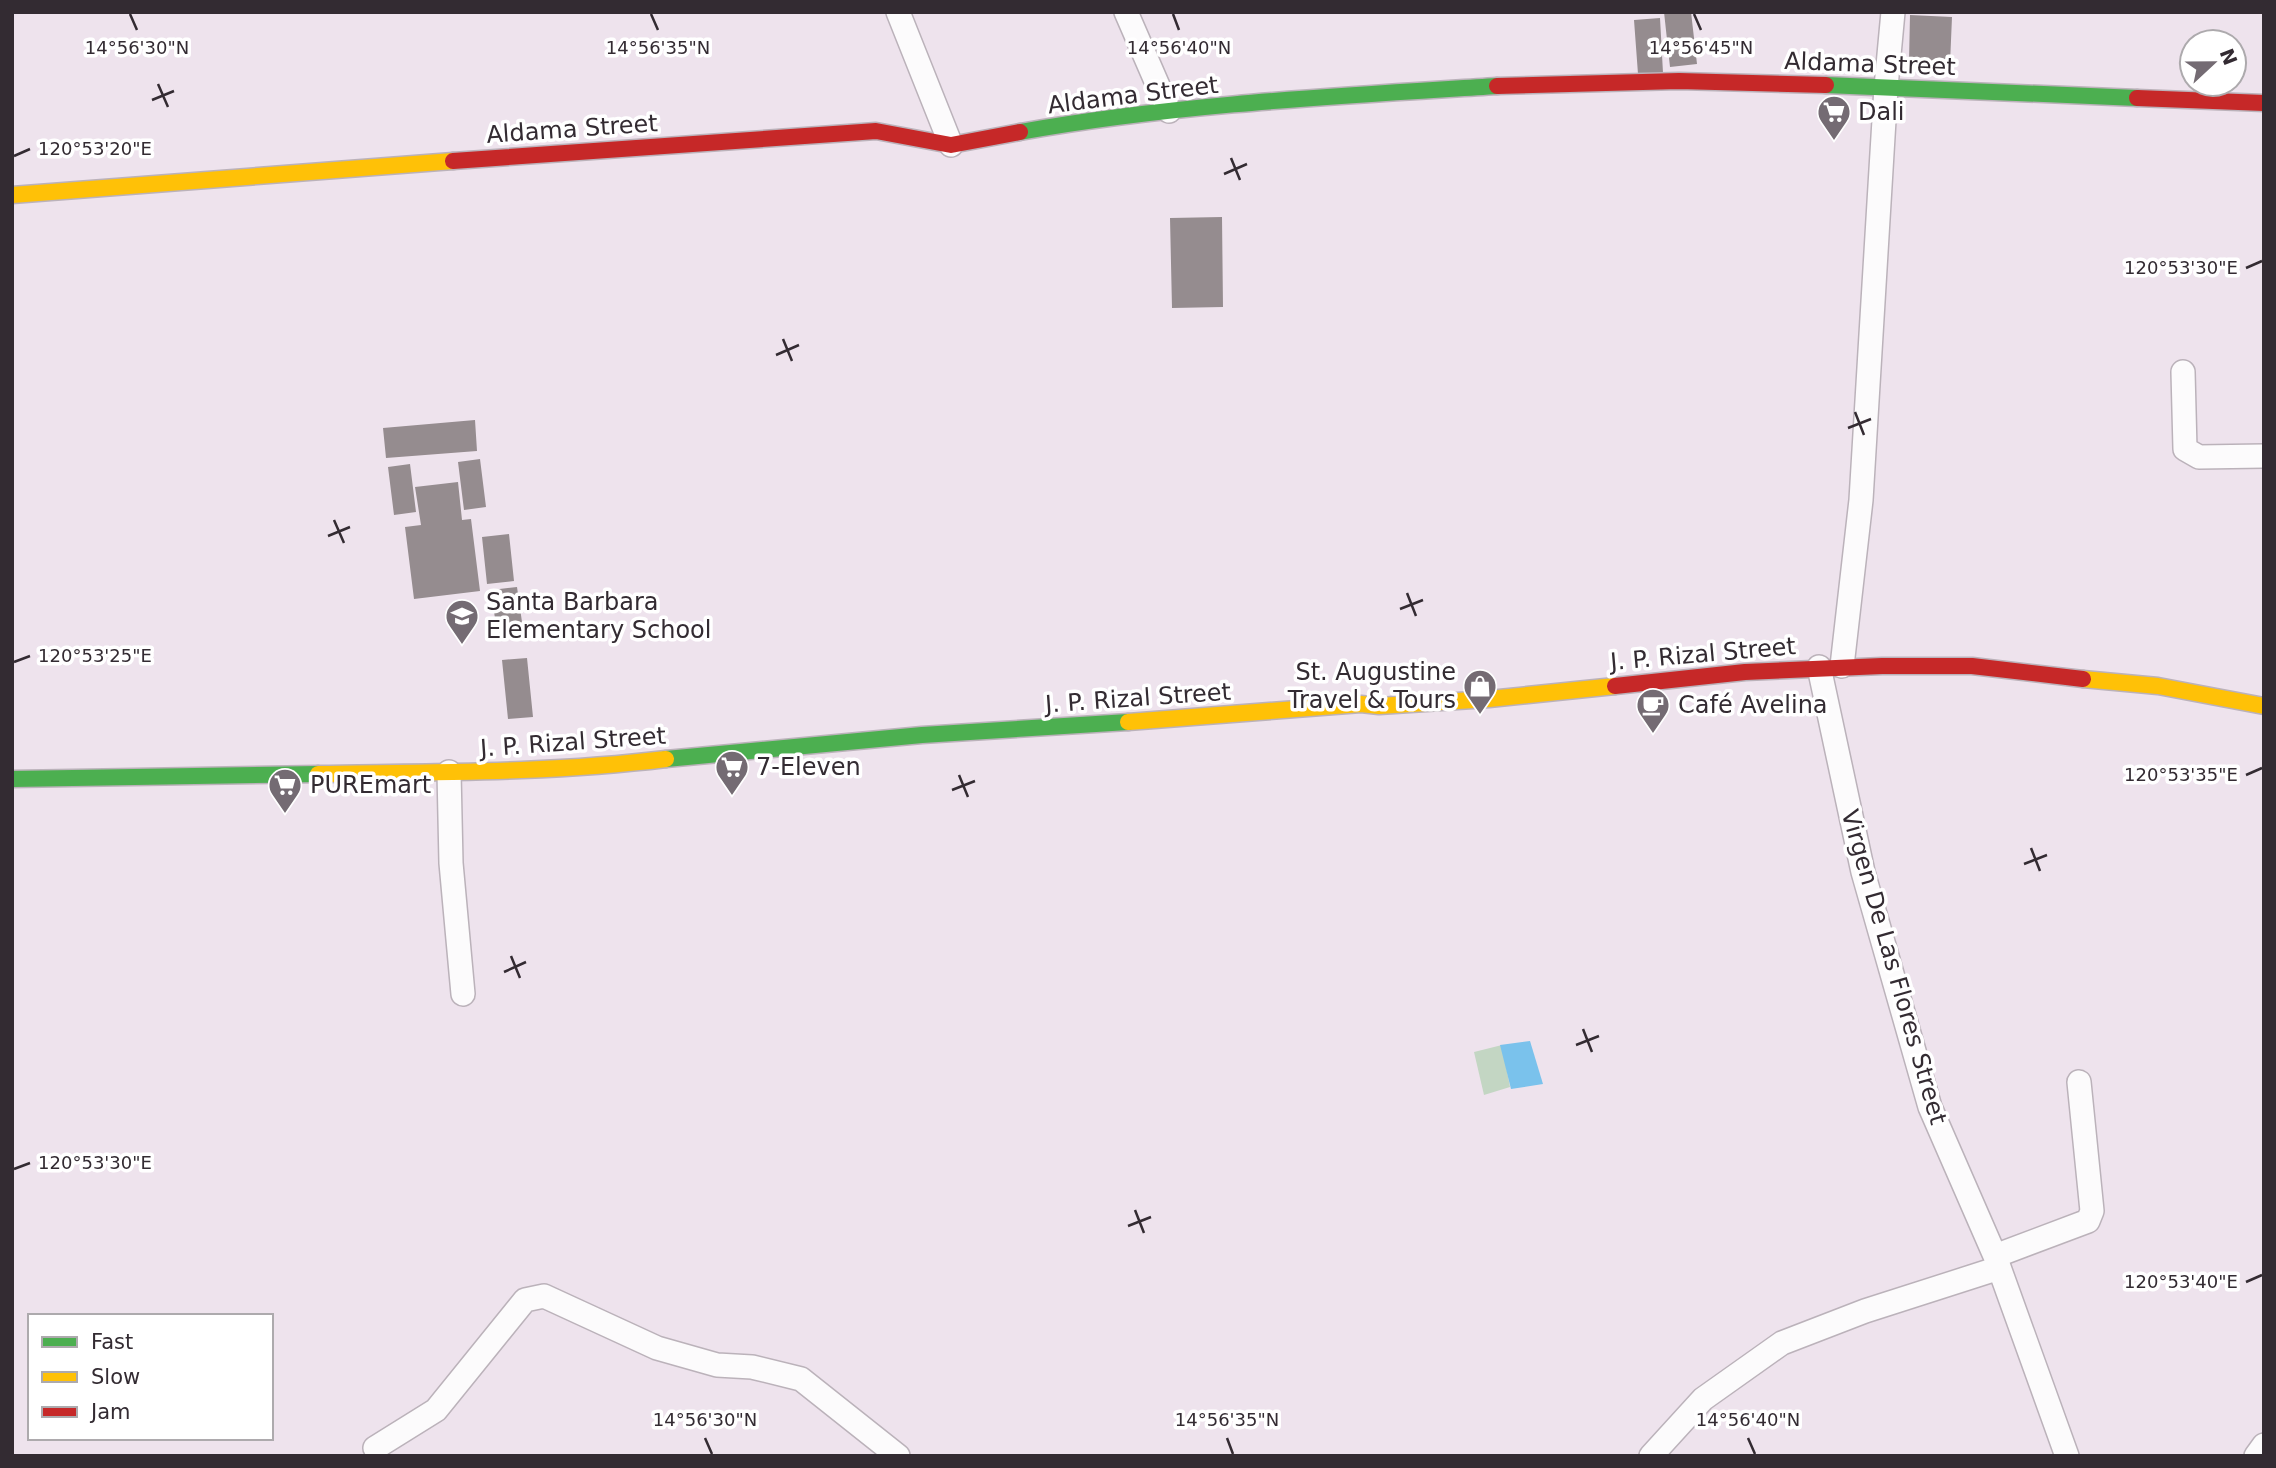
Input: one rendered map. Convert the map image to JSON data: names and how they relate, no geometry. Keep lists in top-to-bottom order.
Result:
{
  "streets": {
    "main road": ["Aldama Street", "J. P. Rizal Street"],
    "street": ["Virgen De Las Flores Street"]
  },
  "crossings": [
    ["J. P. Rizal Street", "Virgen De Las Flores Street"]
  ],
  "places": {
    "supermarket": ["Dali", "7-Eleven", "PUREmart"],
    "school or university": ["Santa Barbara Elementary School"],
    "shop": ["St. Augustine Travel & Tours"],
    "cafe": ["Café Avelina"]
  },
  "legend": ["Fast", "Slow", "Jam"],
  "north": "right",
  "coordinates": [
    "14°56'30\"N",
    "14°56'35\"N",
    "14°56'40\"N",
    "14°56'45\"N",
    "120°53'20\"E",
    "120°53'30\"E",
    "120°53'25\"E",
    "120°53'35\"E",
    "120°53'40\"E"
  ]
}
